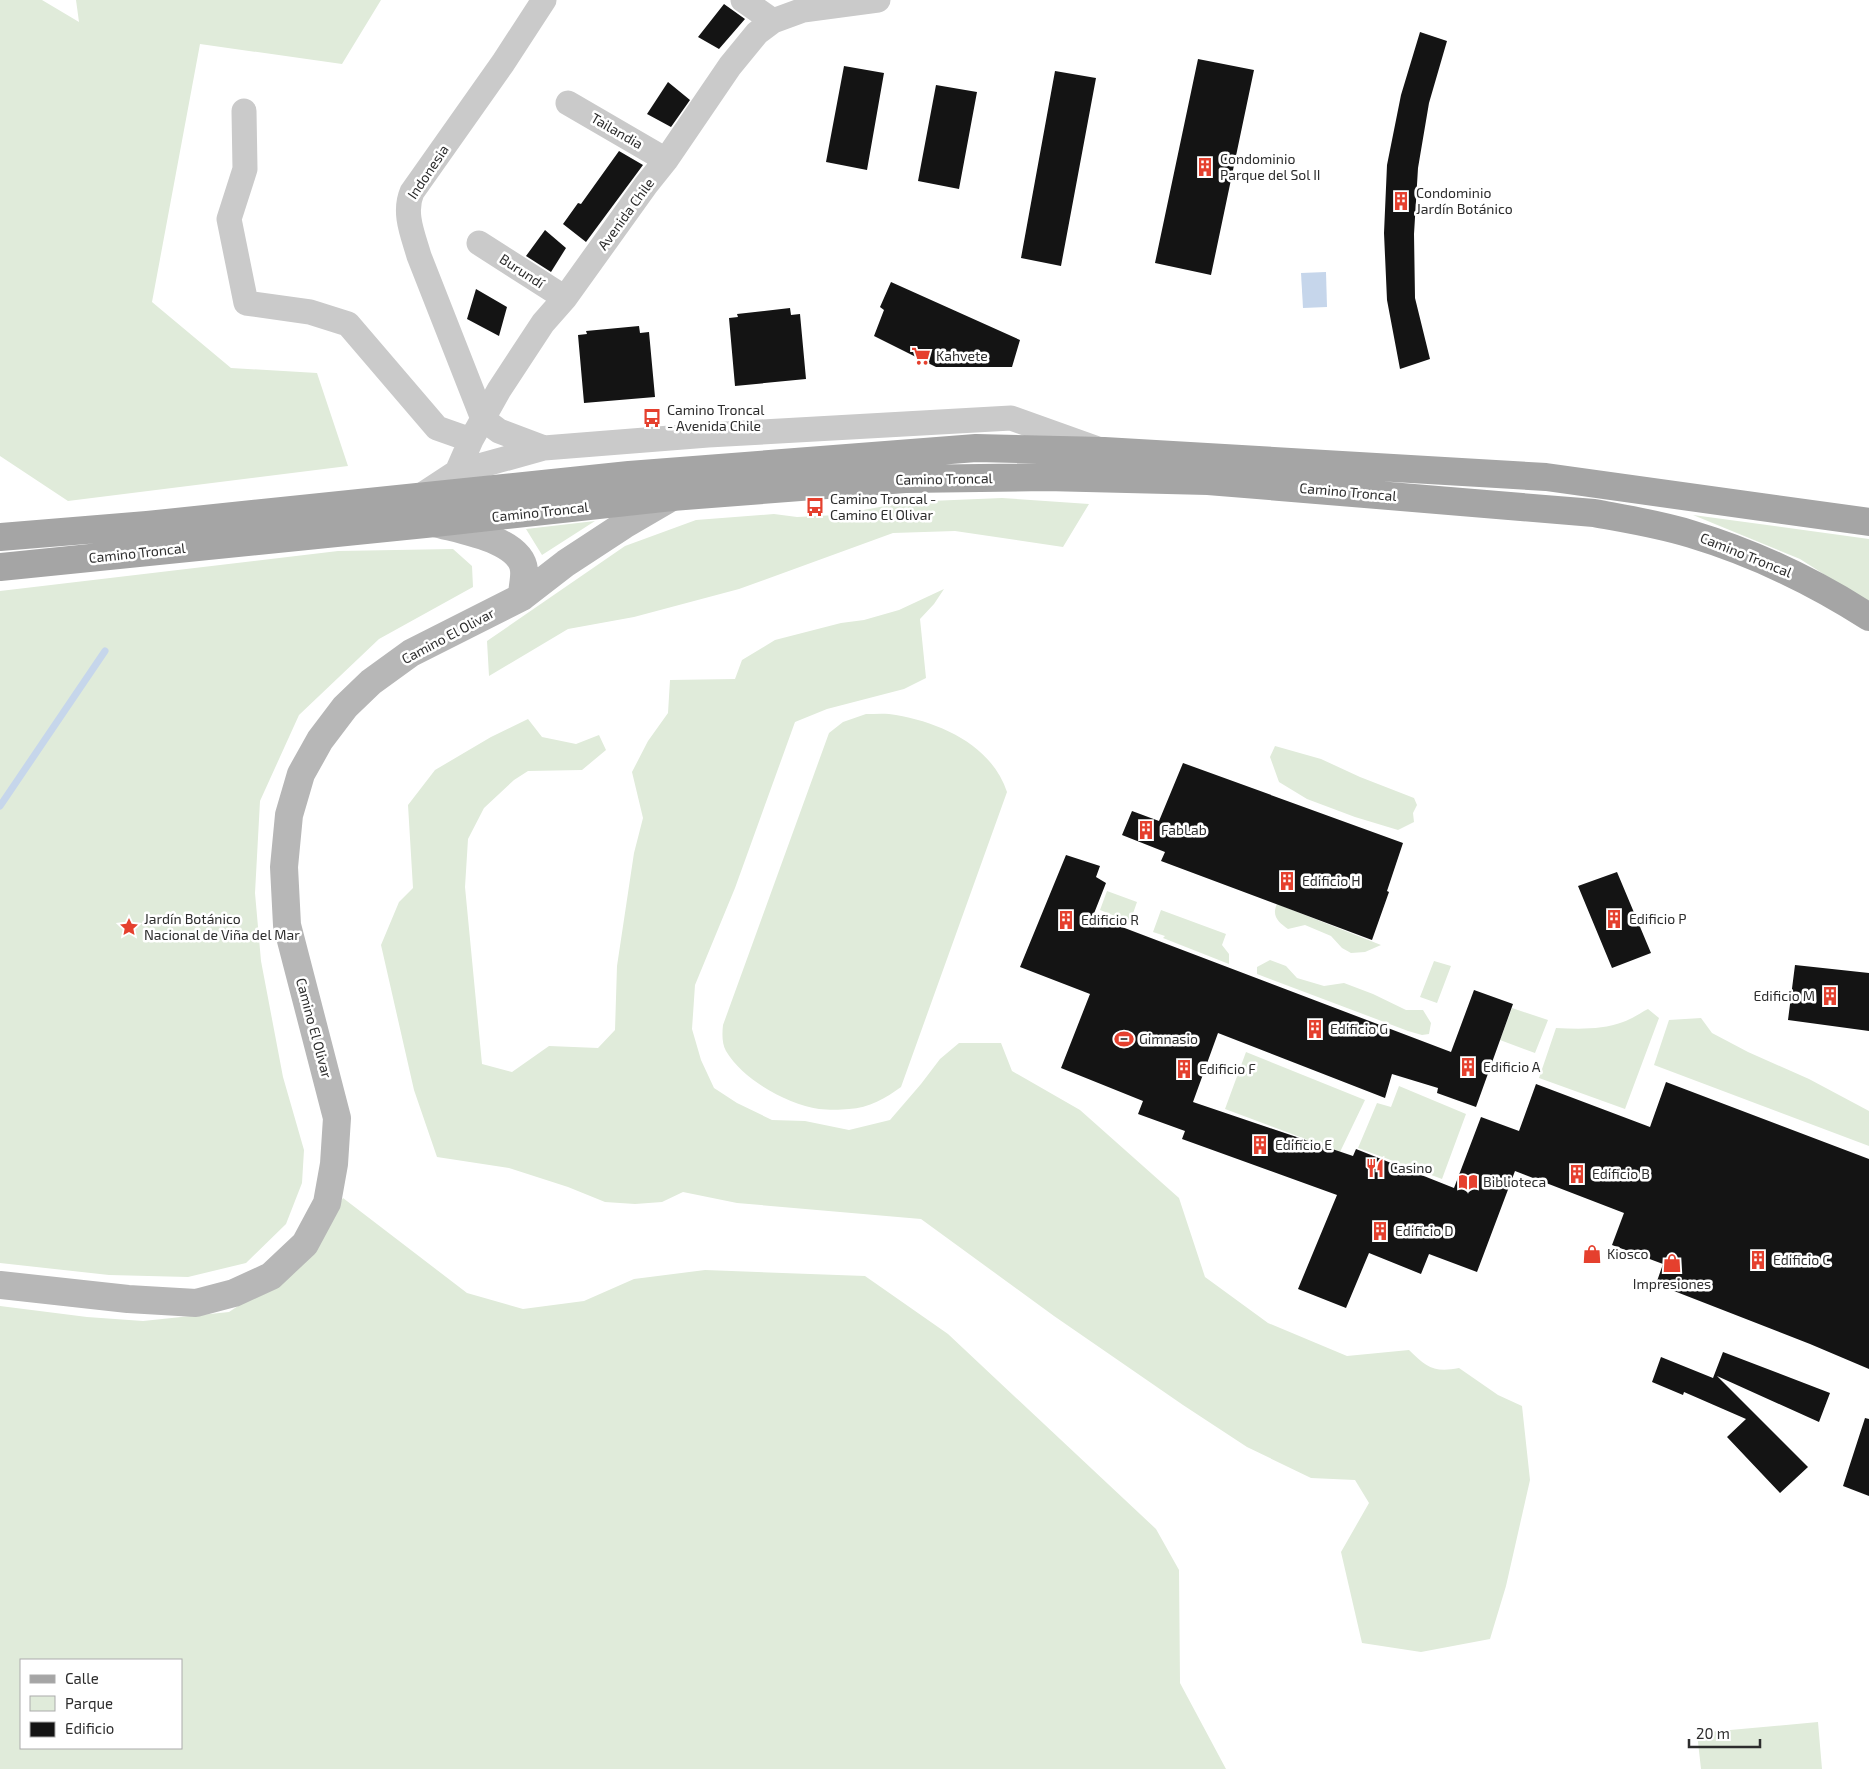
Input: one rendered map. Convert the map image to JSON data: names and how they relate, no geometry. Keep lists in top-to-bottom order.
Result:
{
  "streets": {
    "main road": ["Camino Troncal", "Camino El Olivar"],
    "street": [
      "Tailandia",
      "Indonesia",
      "Avenida Chile",
      "Burundí"
    ]
  },
  "crossings": [
    ["Tailandia", "Avenida Chile"],
    ["Indonesia", "Avenida Chile"],
    ["Indonesia", "Camino Troncal"],
    ["Avenida Chile", "Burundí"],
    ["Avenida Chile", "Camino Troncal"],
    ["Camino Troncal", "Camino El Olivar"]
  ],
  "places": {
    "building": [
      "Condominio Parque del Sol II",
      "Condominio Jardín Botánico",
      "FabLab",
      "Edificio H",
      "Edificio P",
      "Edificio R",
      "Edificio M",
      "Edificio G",
      "Edificio A",
      "Edificio F",
      "Edificio E",
      "Edificio B",
      "Edificio D",
      "Edificio C"
    ],
    "supermarket": ["Kahvete"],
    "bus stop": ["Camino Troncal - Avenida Chile", "Camino Troncal - Camino El Olivar"],
    "place": ["Jardín Botánico Nacional de Viña del Mar"],
    "sports": ["Gimnasio"],
    "restaurant": ["Casino"],
    "library": ["Biblioteca"],
    "shop": ["Kiosco", "Impresiones"]
  },
  "legend": ["Calle", "Parque", "Edificio"],
  "scale_bar": "20 m"
}
